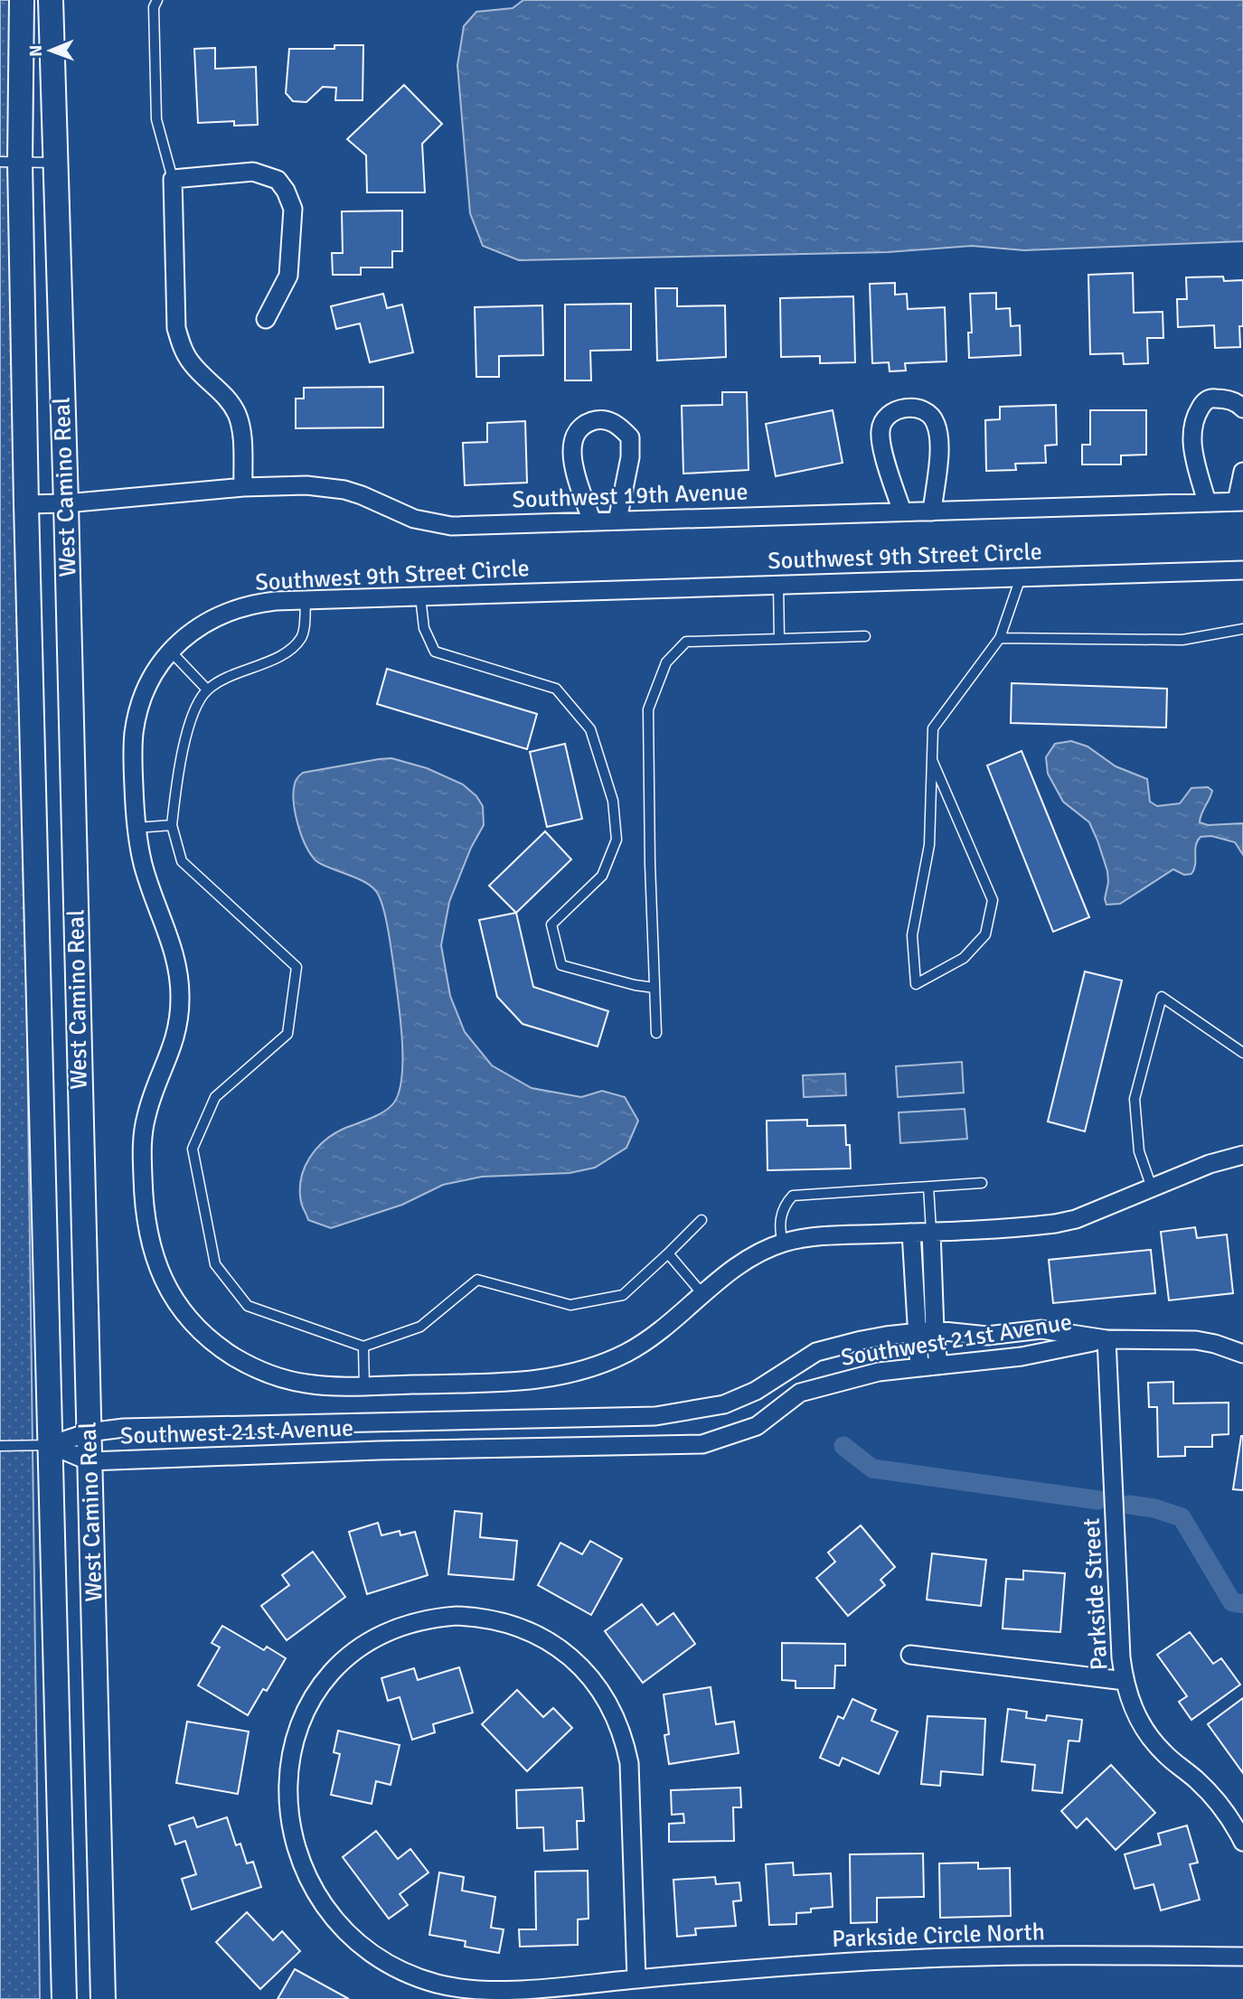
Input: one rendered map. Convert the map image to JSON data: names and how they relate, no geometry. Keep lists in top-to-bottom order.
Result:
{
  "streets": {
    "street": [
      "West Camino Real",
      "Southwest 19th Avenue",
      "Southwest 9th Street Circle",
      "Southwest 21st Avenue",
      "Parkside Street",
      "Parkside Circle North"
    ]
  },
  "crossings": [
    ["West Camino Real", "Southwest 19th Avenue"],
    ["West Camino Real", "Southwest 21st Avenue"],
    ["Southwest 21st Avenue", "Parkside Street"]
  ],
  "north": "left"
}
